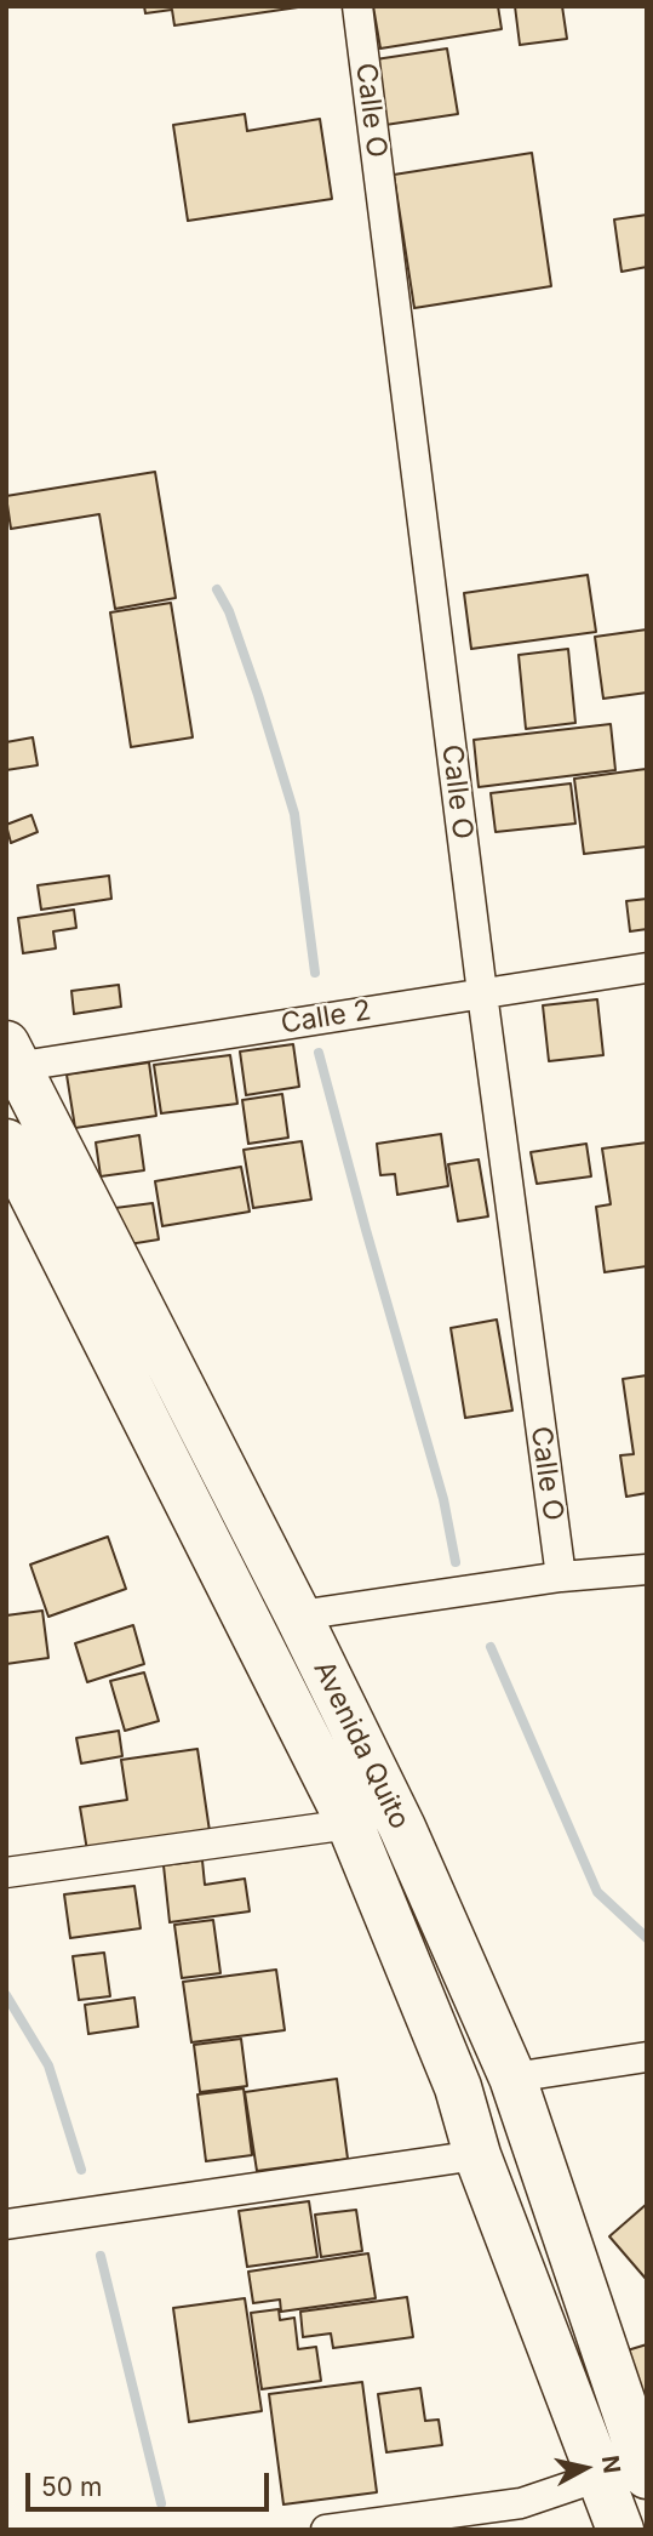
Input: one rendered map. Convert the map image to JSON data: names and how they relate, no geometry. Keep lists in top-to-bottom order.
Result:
{
  "streets": {
    "highway": ["Avenida Quito"],
    "street": ["Calle O", "Calle 2"]
  },
  "crossings": [
    ["Calle O", "Calle 2"],
    ["Calle 2", "Avenida Quito"]
  ],
  "scale_bar": "50 m",
  "north": "right"
}
